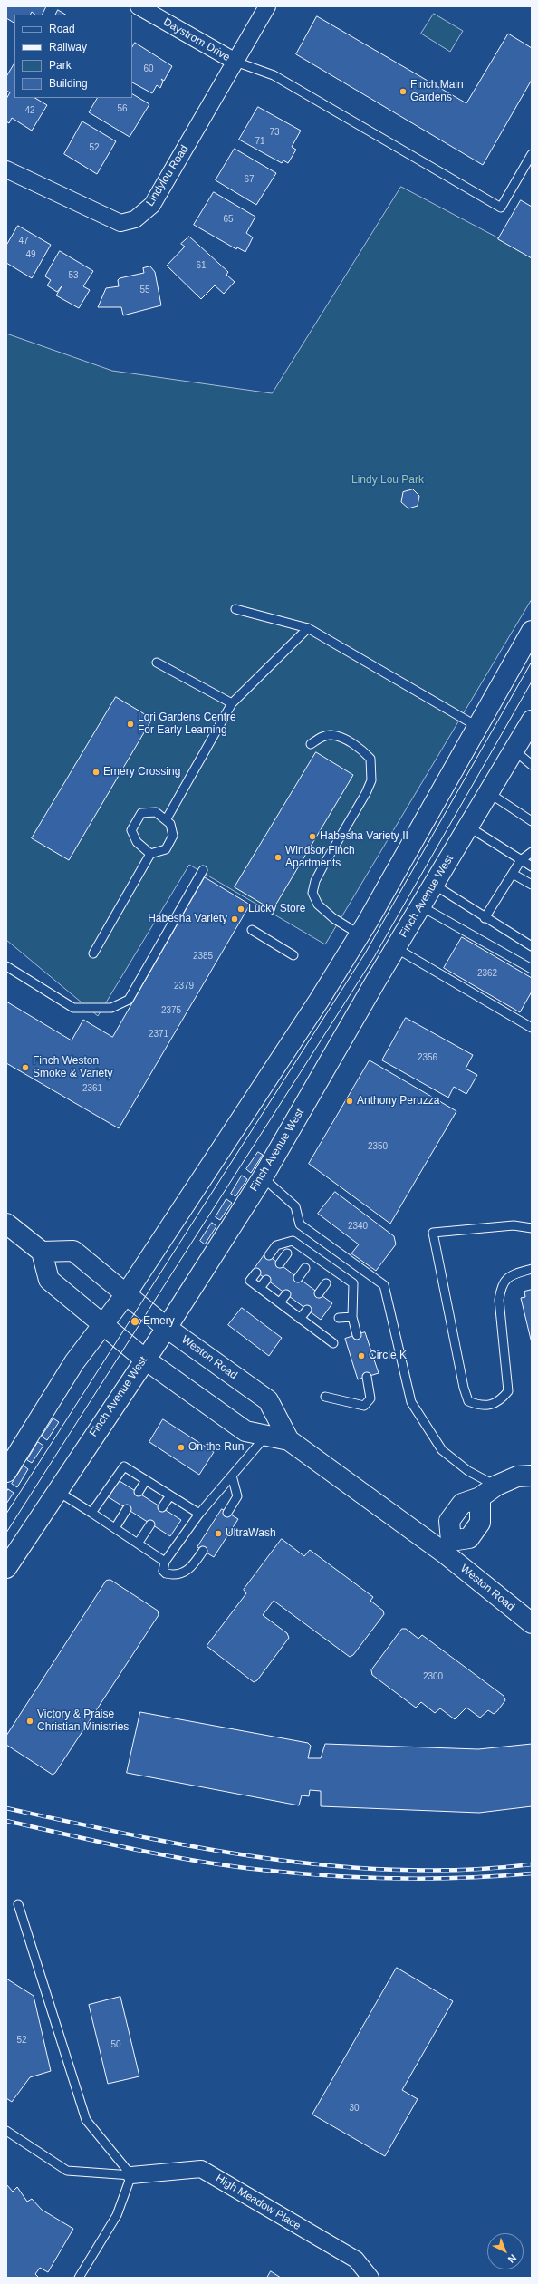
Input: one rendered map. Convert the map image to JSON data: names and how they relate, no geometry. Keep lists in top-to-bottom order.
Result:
{
  "streets": {
    "main road": ["Finch Avenue West", "Weston Road"],
    "street": ["Daystrom Drive", "Lindylou Road", "High Meadow Place"]
  },
  "crossings": [
    ["Daystrom Drive", "Lindylou Road"],
    ["Finch Avenue West", "Weston Road"]
  ],
  "parks": ["Lindy Lou Park"],
  "places": [
    "Finch Main Gardens",
    "Lori Gardens Centre For Early Learning",
    "Emery Crossing",
    "Habesha Variety II",
    "Windsor Finch Apartments",
    "Lucky Store",
    "Habesha Variety",
    "Finch Weston Smoke & Variety",
    "Anthony Peruzza",
    "Emery",
    "Circle K",
    "On the Run",
    "UltraWash",
    "Victory & Praise Christian Ministries"
  ],
  "house_numbers": [
    "60",
    "56",
    "42",
    "73",
    "71",
    "52",
    "67",
    "65",
    "47",
    "49",
    "61",
    "53",
    "55",
    "2385",
    "2362",
    "2379",
    "2375",
    "2371",
    "2356",
    "2361",
    "2350",
    "2340",
    "2300",
    "52",
    "50",
    "30"
  ],
  "legend": [
    "Road",
    "Railway",
    "Park",
    "Building"
  ],
  "north": "bottom right"
}
